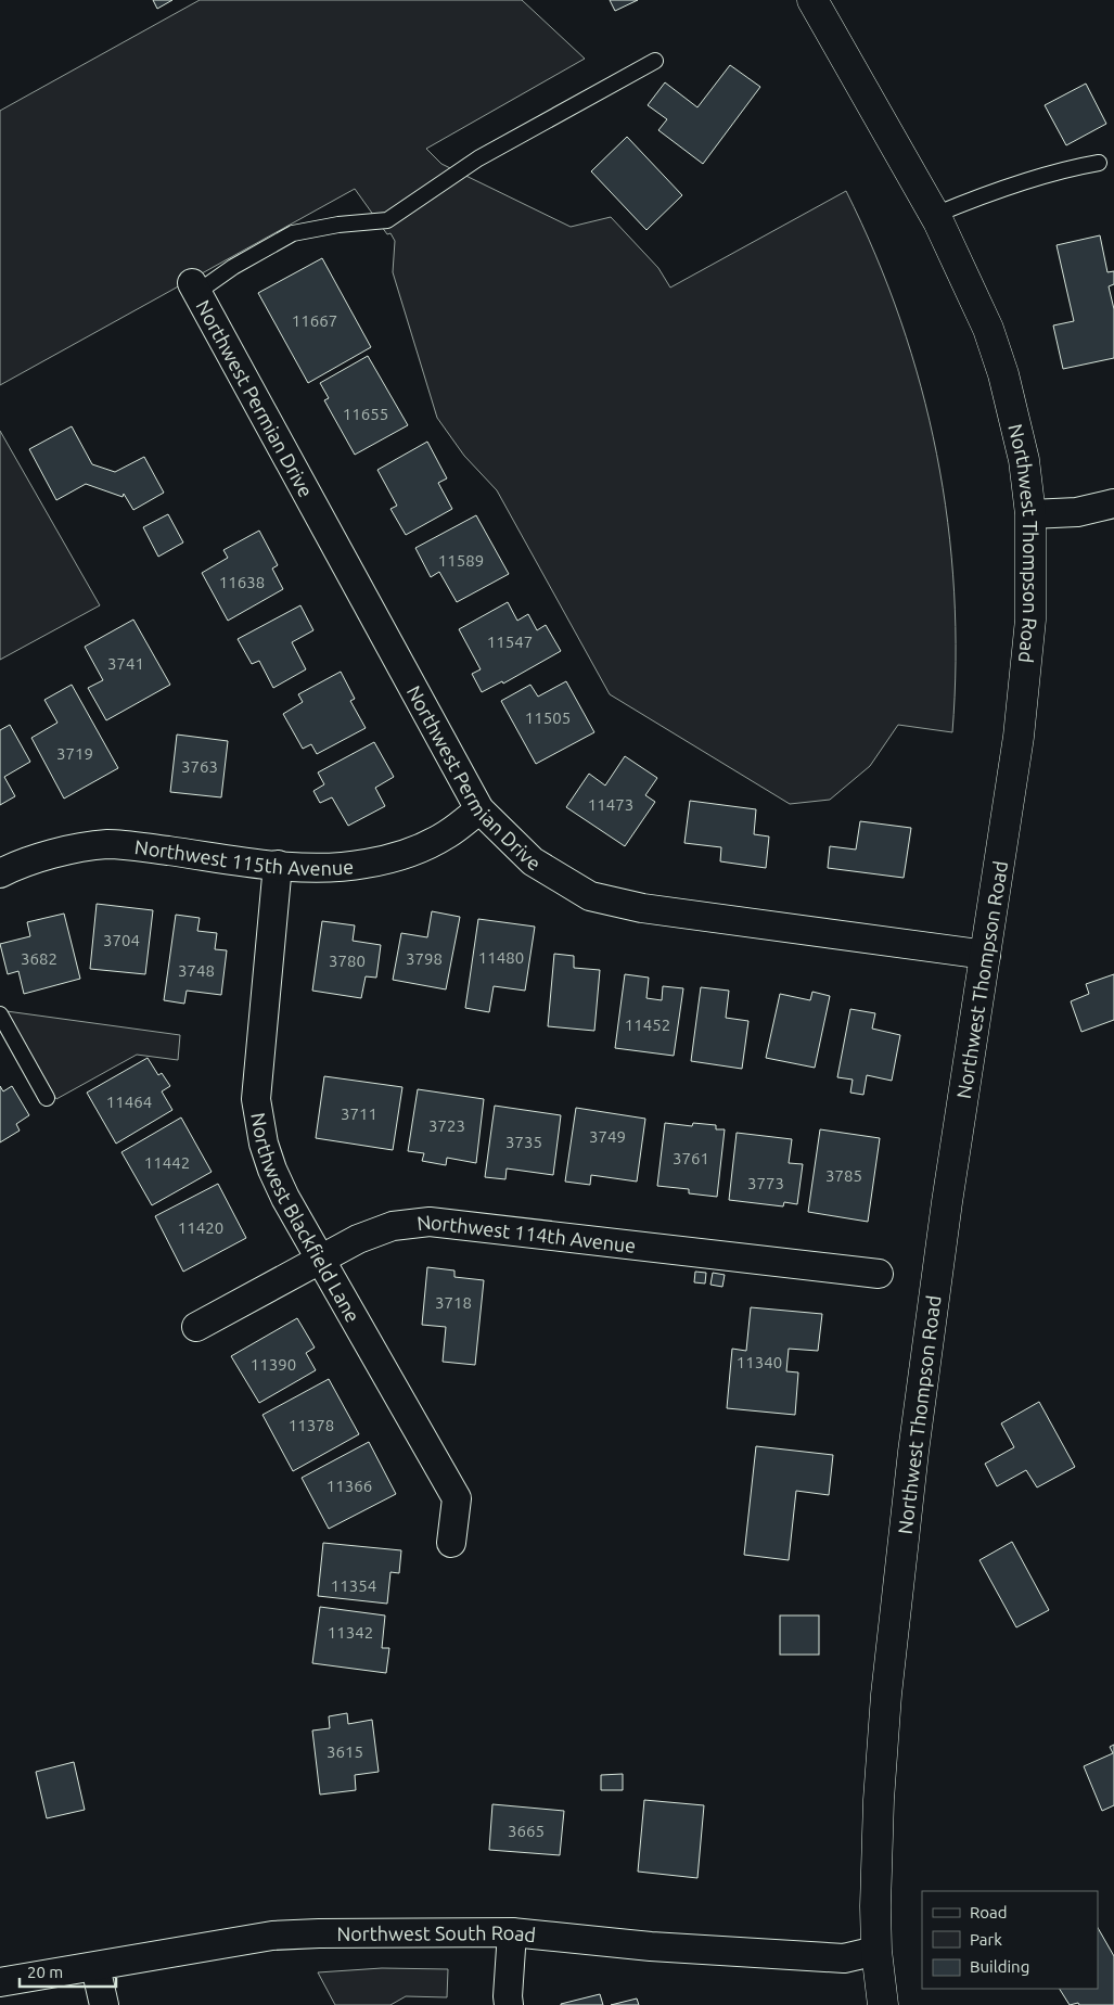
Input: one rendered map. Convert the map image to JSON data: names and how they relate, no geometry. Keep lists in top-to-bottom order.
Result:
{
  "streets": {
    "street": [
      "Northwest Permian Drive",
      "Northwest Thompson Road",
      "Northwest 115th Avenue",
      "Northwest Blackfield Lane",
      "Northwest 114th Avenue",
      "Northwest South Road"
    ]
  },
  "crossings": [
    ["Northwest Permian Drive", "Northwest Thompson Road"],
    ["Northwest Permian Drive", "Northwest 115th Avenue"],
    ["Northwest Thompson Road", "Northwest South Road"],
    ["Northwest 115th Avenue", "Northwest Blackfield Lane"],
    ["Northwest Blackfield Lane", "Northwest 114th Avenue"]
  ],
  "house_numbers": [
    "11667",
    "11655",
    "11589",
    "11638",
    "11547",
    "3741",
    "11505",
    "3719",
    "3763",
    "11473",
    "3704",
    "11480",
    "3682",
    "3798",
    "3780",
    "3748",
    "11452",
    "11464",
    "3711",
    "3723",
    "3749",
    "3735",
    "3761",
    "11442",
    "3785",
    "3773",
    "11420",
    "3718",
    "11340",
    "11390",
    "11378",
    "11366",
    "11354",
    "11342",
    "3615",
    "3665"
  ],
  "legend": ["Road", "Park", "Building"],
  "scale_bar": "20 m"
}
